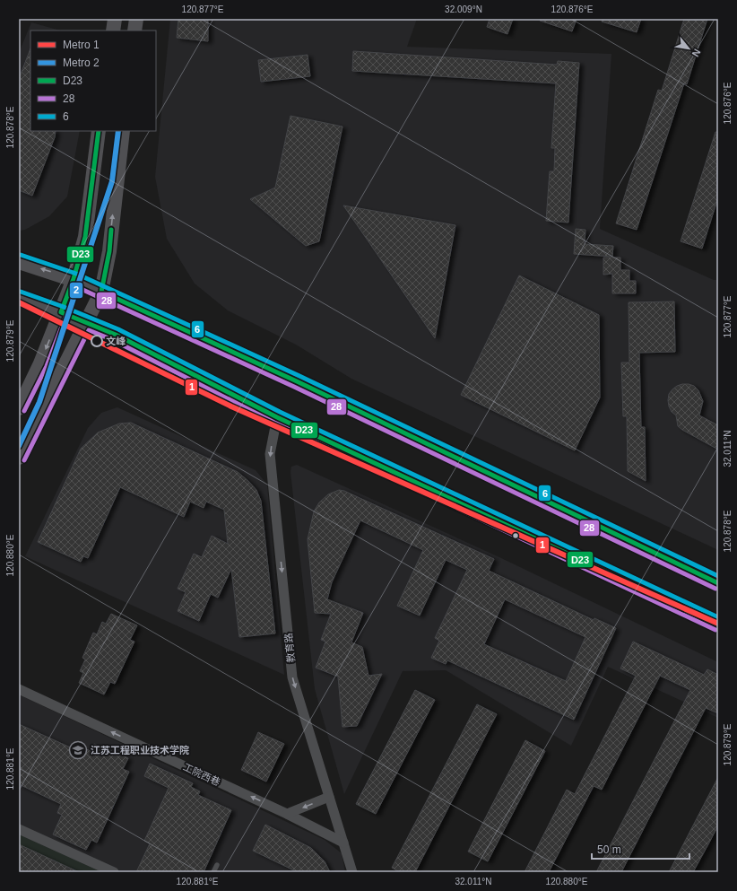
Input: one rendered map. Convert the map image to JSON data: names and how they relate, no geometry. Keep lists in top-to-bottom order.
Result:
{
  "streets": {
    "street": ["教育路", "工院西巷"]
  },
  "crossings": [
    ["教育路", "工院西巷"]
  ],
  "one_way": ["教育路", "工院西巷"],
  "places": {
    "other": ["文峰"],
    "school or university": ["江苏工程职业技术学院"]
  },
  "lines": [
    "metro line 2",
    "transit line D23",
    "transit line 6",
    "transit line 28",
    "metro line 1"
  ],
  "legend": [
    "Metro 1",
    "Metro 2",
    "D23",
    "28",
    "6"
  ],
  "scale_bar": "50 m",
  "north": "bottom right",
  "coordinates": [
    "120.877°E",
    "32.009°N",
    "120.876°E",
    "120.878°E",
    "120.879°E",
    "32.011°N",
    "120.880°E",
    "120.881°E"
  ]
}
